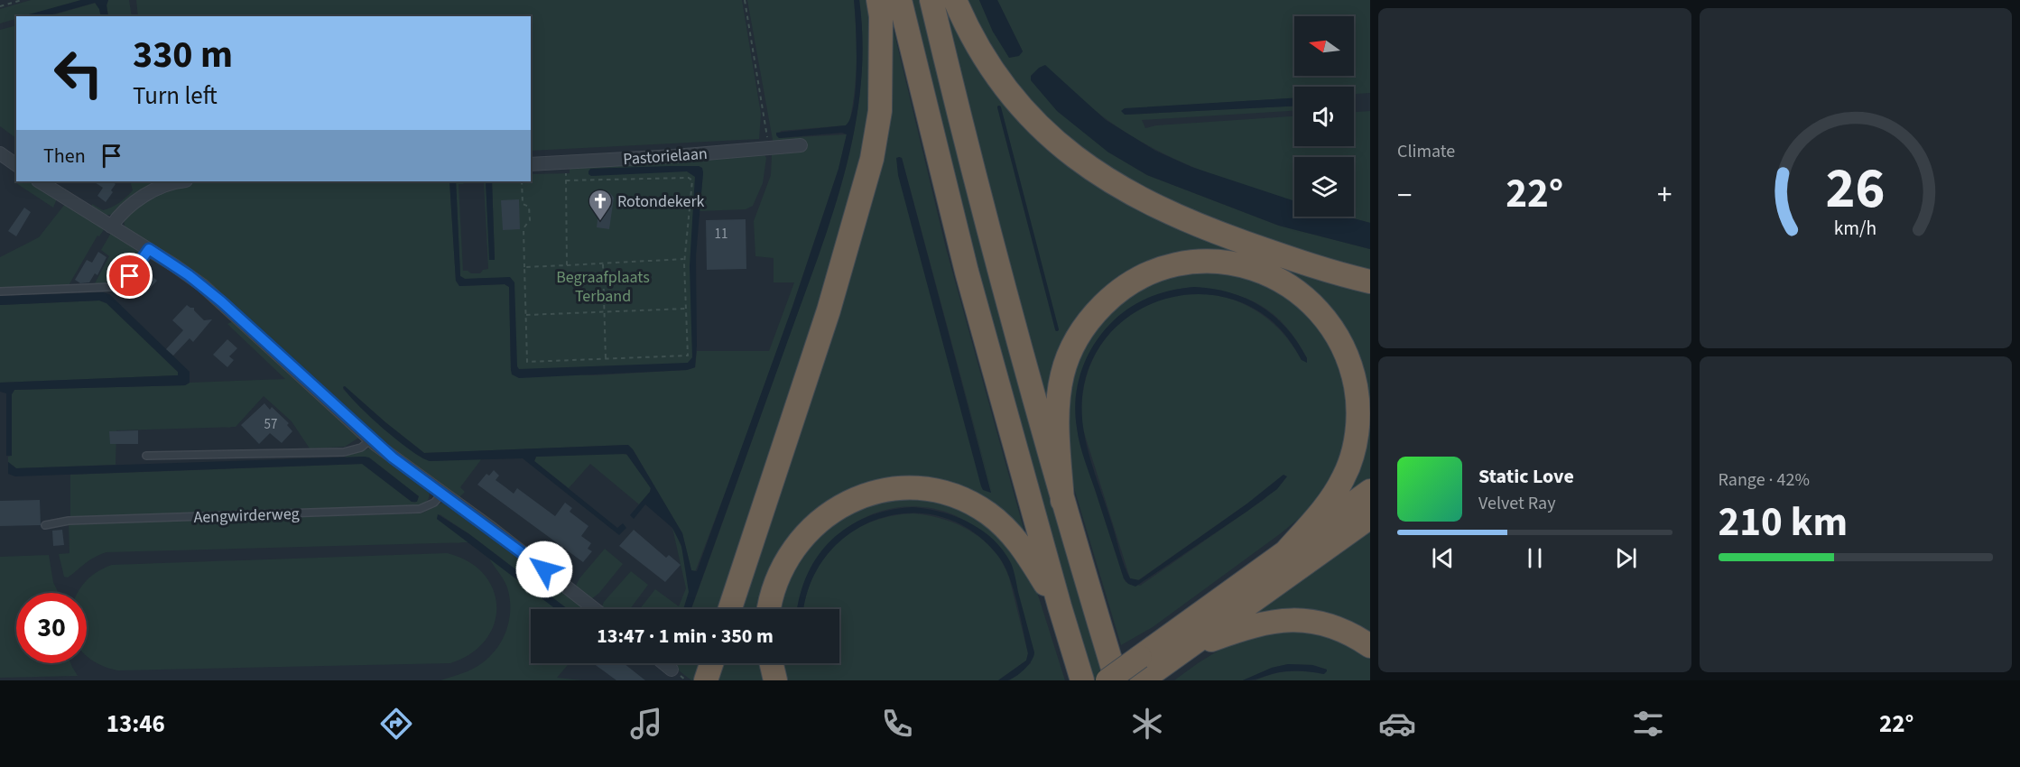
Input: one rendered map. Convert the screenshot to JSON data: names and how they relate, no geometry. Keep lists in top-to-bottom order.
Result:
{
  "streets": {
    "street": ["Pastorielaan"],
    "lane": ["Aengwirderweg"]
  },
  "parks": ["Begraafplaats Terband"],
  "places": {
    "church": ["Rotondekerk"]
  },
  "house_numbers": ["11", "57"],
  "north": "left",
  "page": {
    "tile": [
      "Climate",
      ["Range · 42%", "210 km"]
    ],
    "turn": ["330 m", "Turn left"],
    "then": "Then",
    "heat": ["−", "22°", "+"],
    "song": ["Static Love", "Velvet Ray"],
    "limit": "30",
    "trip": "13:47 · 1 min · 350 m",
    "tabs": ["13:46", "22°"],
    "gauge": ["26", "km/h"]
  }
}
